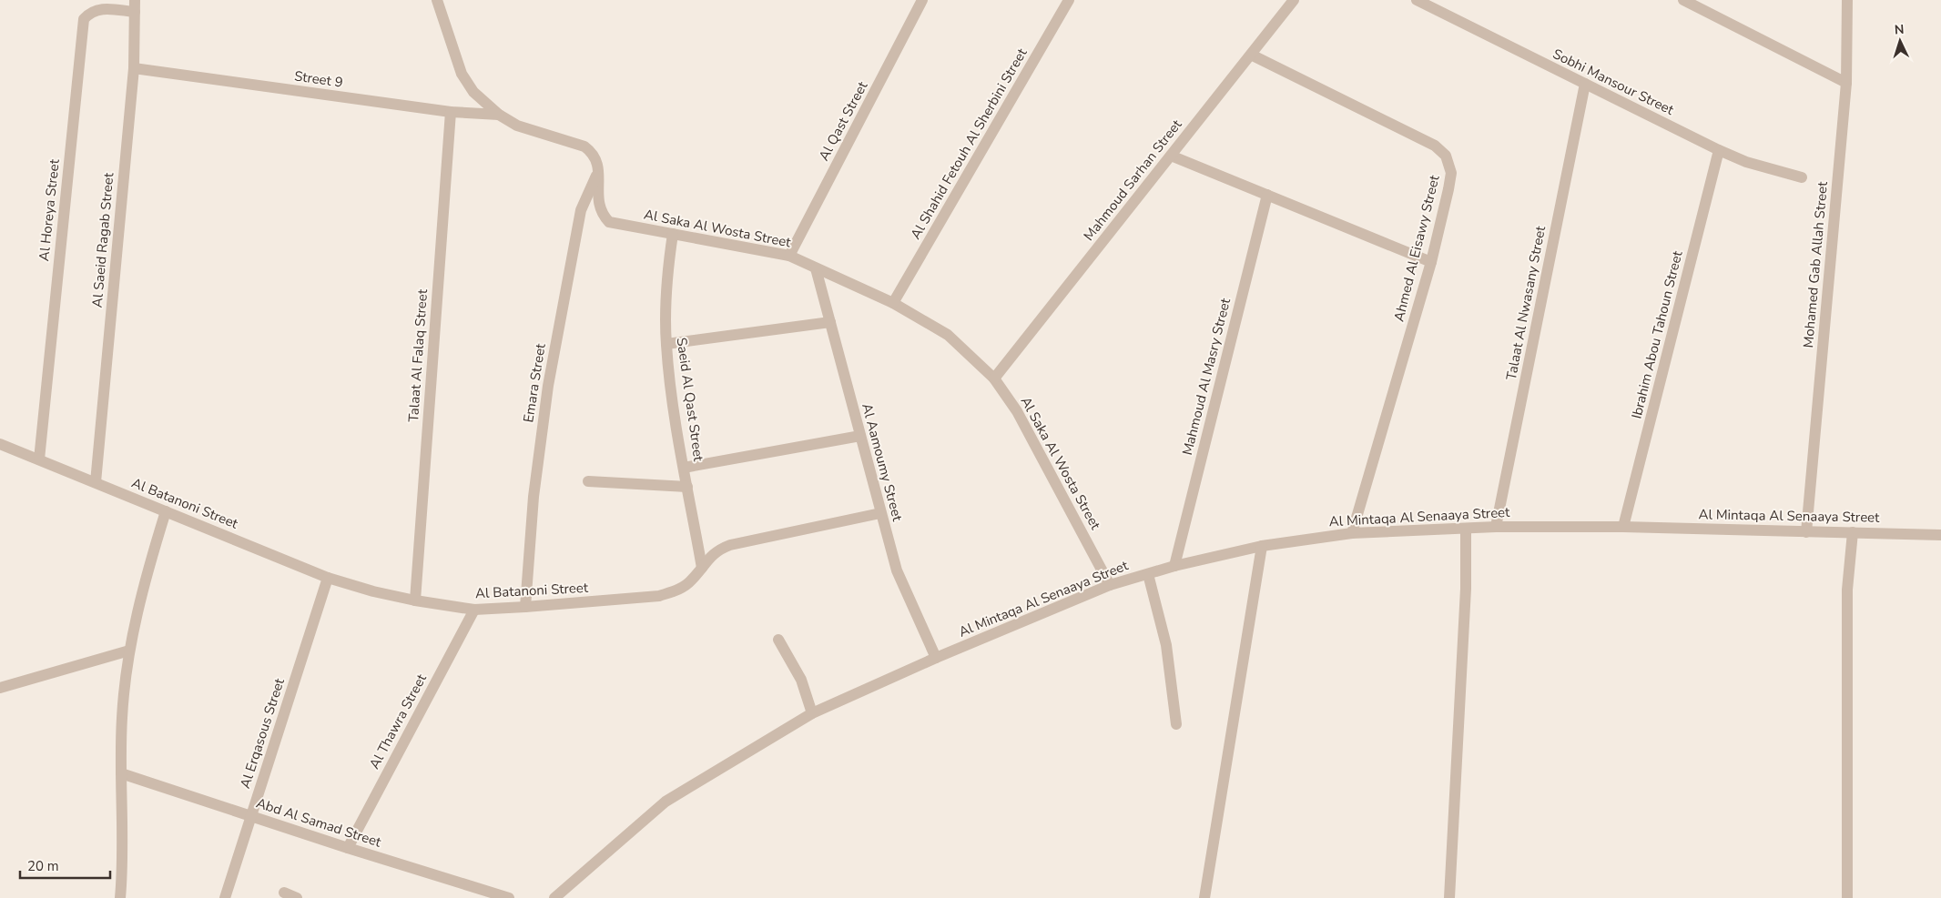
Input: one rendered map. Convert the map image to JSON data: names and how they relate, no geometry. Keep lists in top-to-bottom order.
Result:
{
  "streets": {
    "street": [
      "Street 9",
      "Sobhi Mansour Street",
      "Al Qast Street",
      "Al Shahid Fetouh Al Sherbini Street",
      "Mahmoud Sarhan Street",
      "Al Horeya Street",
      "Al Saka Al Wosta Street",
      "Al Saeid Ragab Street",
      "Ahmed Al Eisawy Street",
      "Mohamed Gab Allah Street",
      "Talaat Al Nwasany Street",
      "Ibrahim Abou Tahoun Street",
      "Talaat Al Falaq Street",
      "Mahmoud Al Masry Street",
      "Emara Street",
      "Saeid Al Qast Street",
      "Al Aamoumy Street",
      "Al Batanoni Street",
      "Al Mintaqa Al Senaaya Street",
      "Al Thawra Street",
      "Al Erqasous Street",
      "Abd Al Samad Street"
    ]
  },
  "crossings": [
    ["Street 9", "Al Saka Al Wosta Street"],
    ["Street 9", "Al Saeid Ragab Street"],
    ["Street 9", "Talaat Al Falaq Street"],
    ["Sobhi Mansour Street", "Talaat Al Nwasany Street"],
    ["Sobhi Mansour Street", "Ibrahim Abou Tahoun Street"],
    ["Al Qast Street", "Al Saka Al Wosta Street"],
    ["Al Shahid Fetouh Al Sherbini Street", "Al Saka Al Wosta Street"],
    ["Mahmoud Sarhan Street", "Al Saka Al Wosta Street"],
    ["Mahmoud Sarhan Street", "Ahmed Al Eisawy Street"],
    ["Al Horeya Street", "Al Saeid Ragab Street"],
    ["Al Horeya Street", "Al Batanoni Street"],
    ["Al Saka Al Wosta Street", "Emara Street"],
    ["Al Saka Al Wosta Street", "Saeid Al Qast Street"],
    ["Al Saka Al Wosta Street", "Al Aamoumy Street"],
    ["Al Saka Al Wosta Street", "Al Mintaqa Al Senaaya Street"],
    ["Al Saeid Ragab Street", "Al Batanoni Street"],
    ["Ahmed Al Eisawy Street", "Al Mintaqa Al Senaaya Street"],
    ["Mohamed Gab Allah Street", "Al Mintaqa Al Senaaya Street"],
    ["Talaat Al Nwasany Street", "Al Mintaqa Al Senaaya Street"],
    ["Ibrahim Abou Tahoun Street", "Al Mintaqa Al Senaaya Street"],
    ["Talaat Al Falaq Street", "Al Batanoni Street"],
    ["Mahmoud Al Masry Street", "Al Mintaqa Al Senaaya Street"],
    ["Emara Street", "Al Batanoni Street"],
    ["Saeid Al Qast Street", "Al Batanoni Street"],
    ["Al Aamoumy Street", "Al Batanoni Street"],
    ["Al Aamoumy Street", "Al Mintaqa Al Senaaya Street"],
    ["Al Batanoni Street", "Al Thawra Street"],
    ["Al Batanoni Street", "Al Erqasous Street"],
    ["Al Thawra Street", "Abd Al Samad Street"],
    ["Al Erqasous Street", "Abd Al Samad Street"]
  ],
  "scale_bar": "20 m",
  "north": "top"
}
